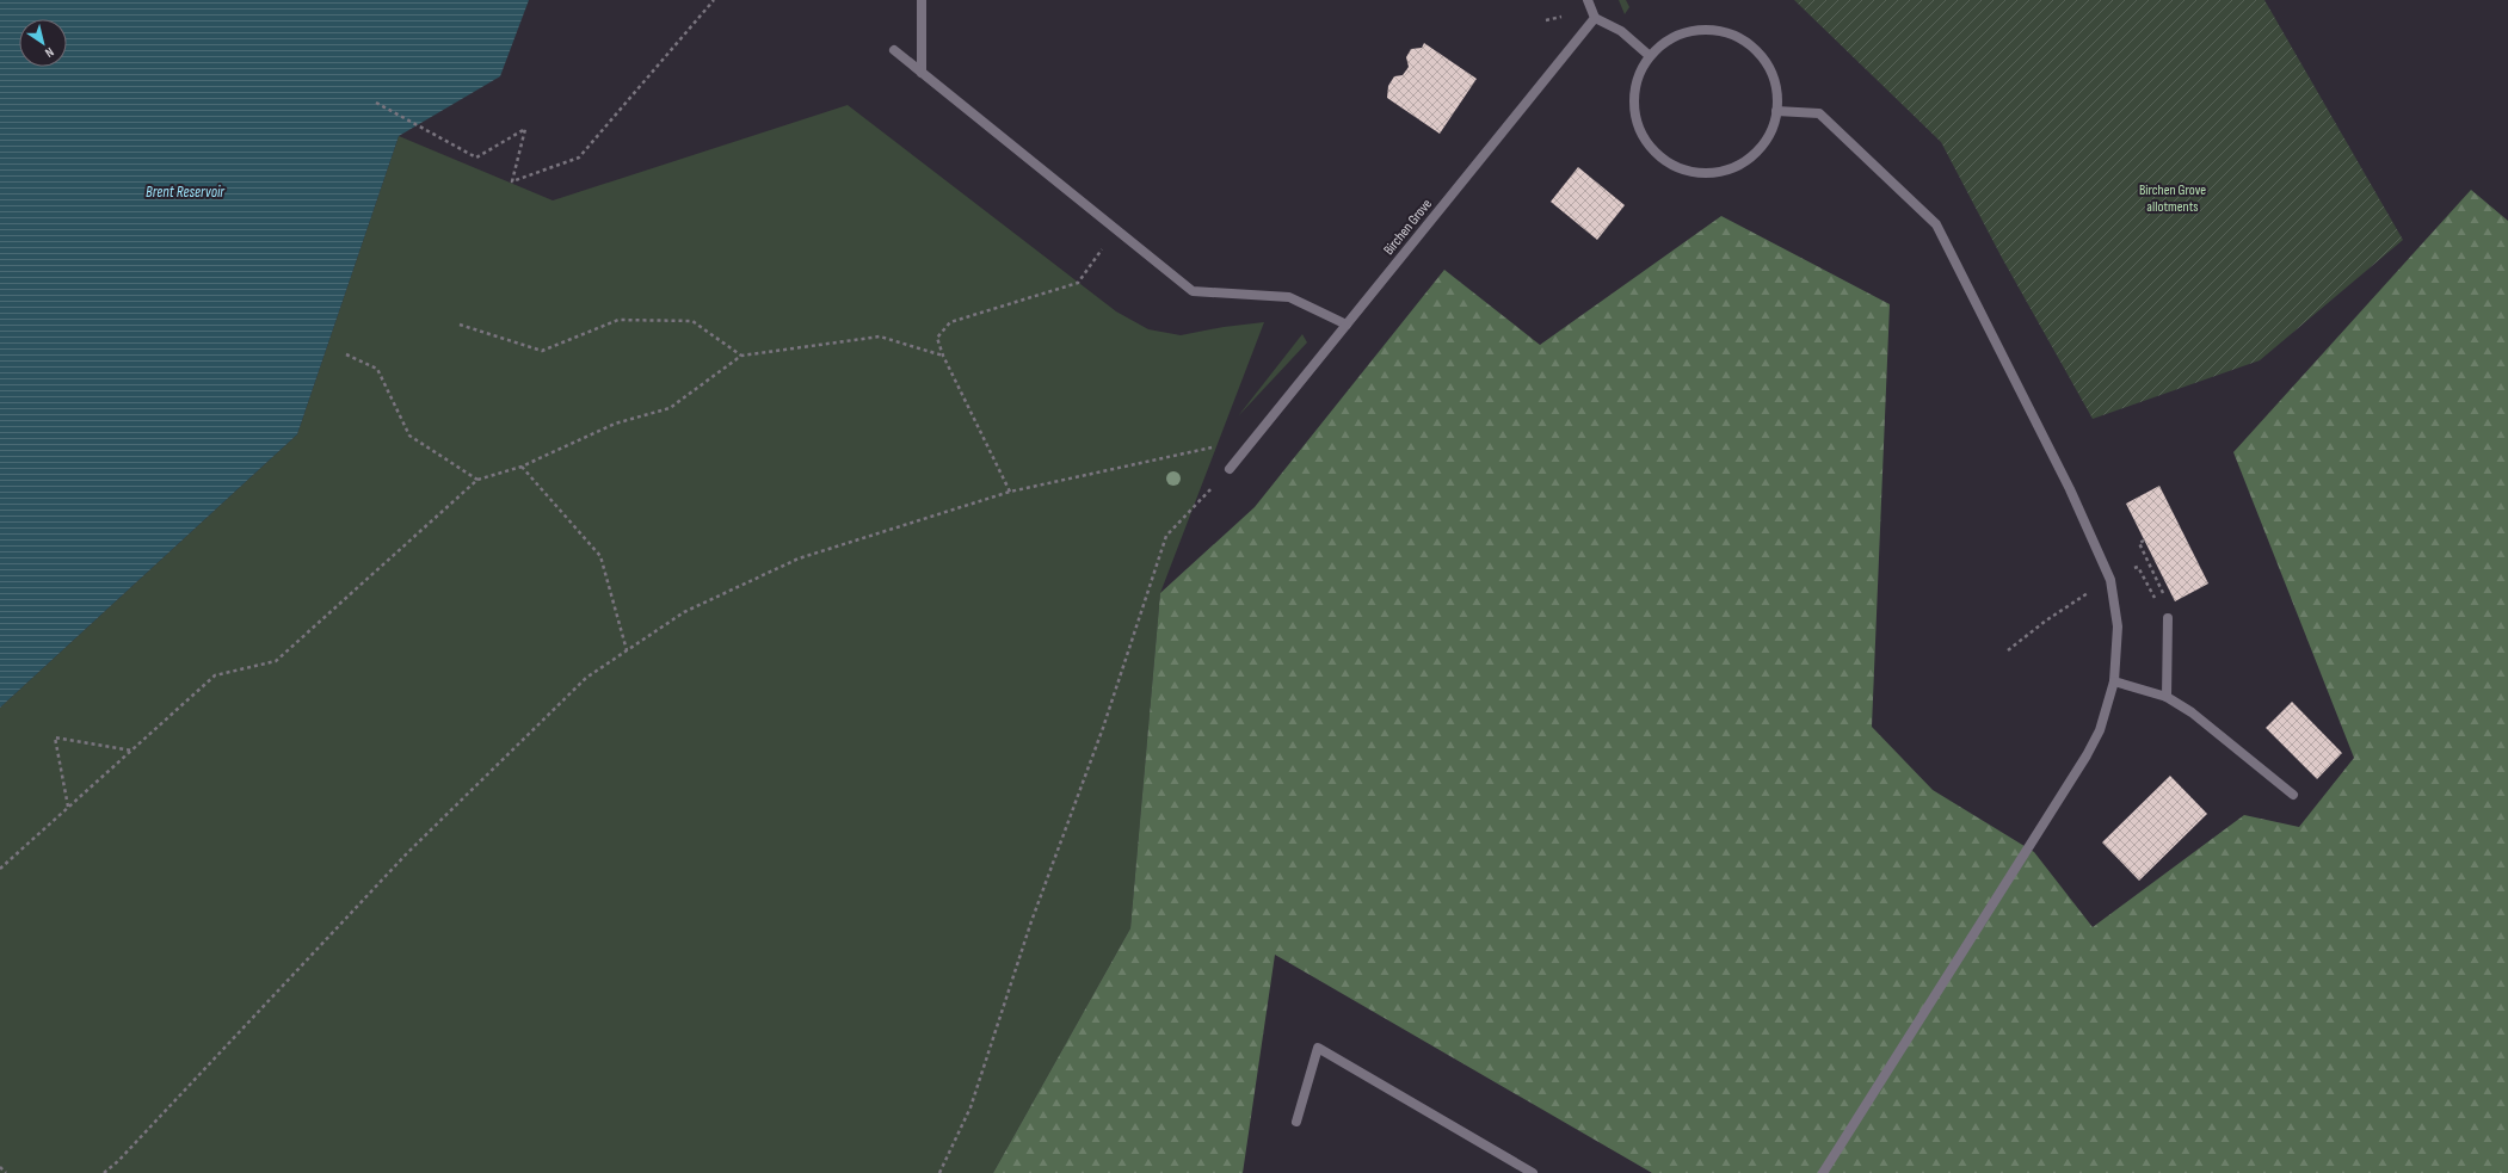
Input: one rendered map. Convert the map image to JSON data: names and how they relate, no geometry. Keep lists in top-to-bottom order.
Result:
{
  "streets": {
    "street": ["Birchen Grove"]
  },
  "water": ["Brent Reservoir"],
  "parks": ["Birchen Grove allotments"],
  "north": "bottom right"
}
